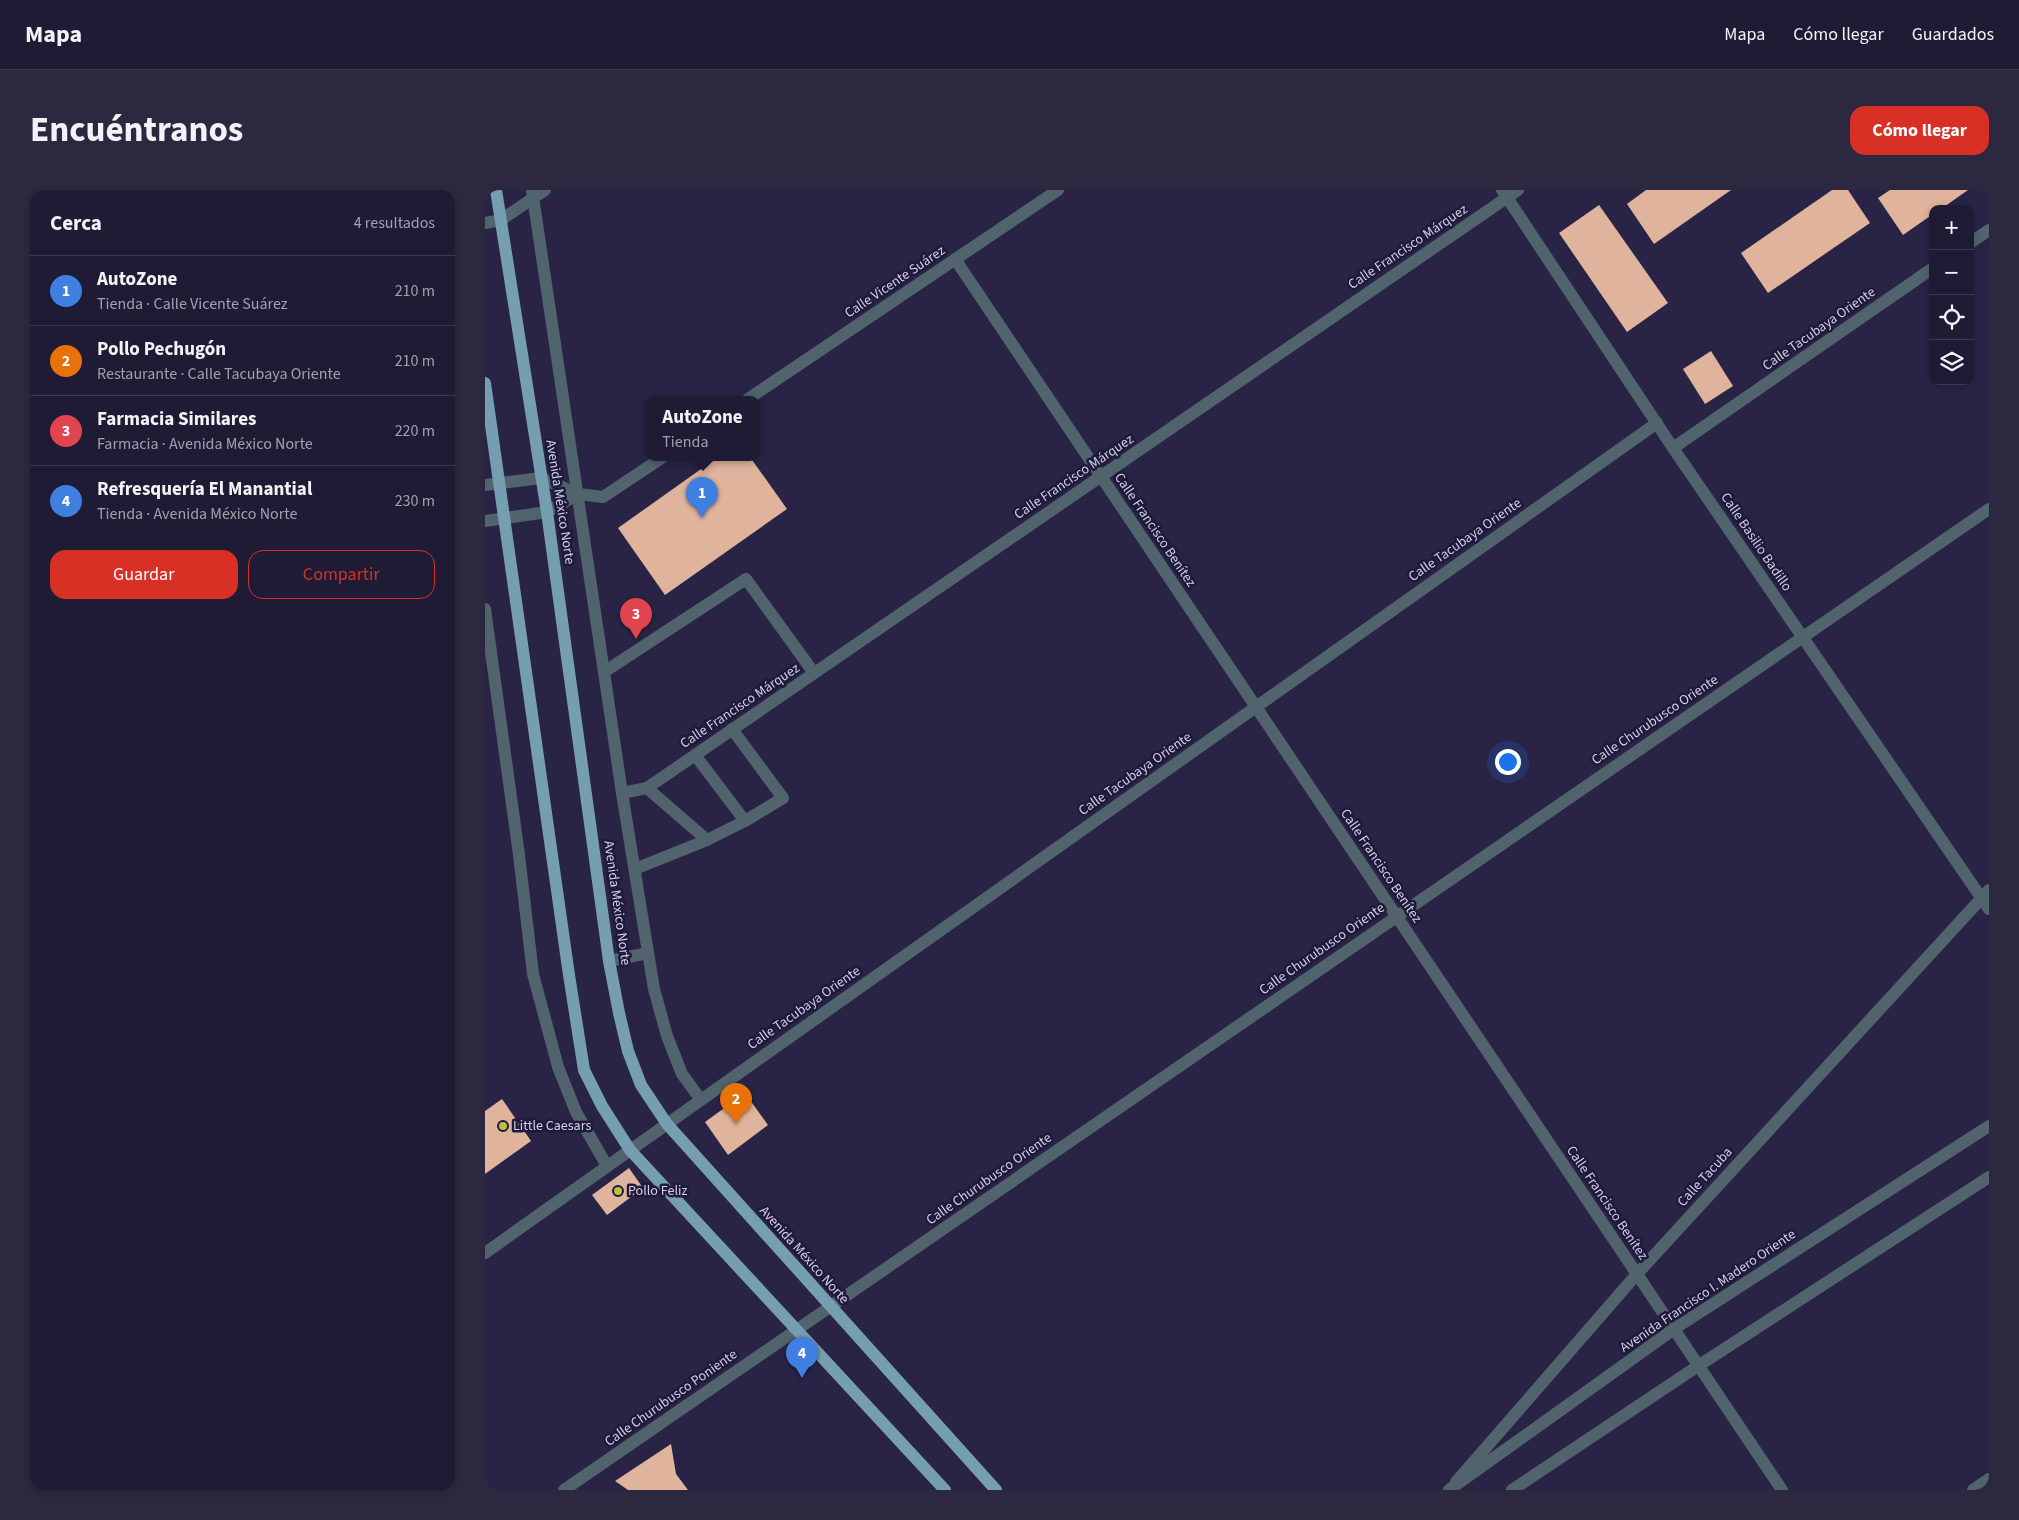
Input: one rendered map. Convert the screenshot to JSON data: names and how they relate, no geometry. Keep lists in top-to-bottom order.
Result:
{
  "streets": {
    "main road": ["Avenida México Norte"],
    "street": [
      "Calle Francisco Márquez",
      "Calle Vicente Suárez",
      "Calle Tacubaya Oriente",
      "Calle Francisco Benítez",
      "Calle Basilio Badillo",
      "Calle Churubusco Oriente",
      "Calle Tacuba",
      "Avenida Francisco I. Madero Oriente",
      "Calle Churubusco Poniente"
    ]
  },
  "crossings": [
    ["Calle Francisco Márquez", "Calle Francisco Benítez"],
    ["Calle Francisco Márquez", "Calle Basilio Badillo"],
    ["Calle Vicente Suárez", "Calle Francisco Benítez"],
    ["Calle Tacubaya Oriente", "Avenida México Norte"],
    ["Calle Tacubaya Oriente", "Calle Francisco Benítez"],
    ["Calle Tacubaya Oriente", "Calle Basilio Badillo"],
    ["Avenida México Norte", "Calle Churubusco Oriente"],
    ["Calle Francisco Benítez", "Calle Churubusco Oriente"],
    ["Calle Francisco Benítez", "Calle Tacuba"],
    ["Calle Francisco Benítez", "Avenida Francisco I. Madero Oriente"],
    ["Calle Basilio Badillo", "Calle Churubusco Oriente"],
    ["Calle Basilio Badillo", "Calle Tacuba"],
    ["Calle Churubusco Oriente", "Calle Churubusco Poniente"],
    ["Calle Tacuba", "Avenida Francisco I. Madero Oriente"]
  ],
  "places": ["Little Caesars", "Pollo Feliz"],
  "page": {
    "header": "Mapa",
    "nav": ["Mapa", "Cómo llegar", "Guardados"],
    "title": "Encuéntranos",
    "buttons": [
      "Cómo llegar",
      ["Guardar", "Compartir"]
    ],
    "heading": ["Cerca", "4 resultados"],
    "map_buttons": ["+", "−"],
    "list": [
      {
        "mark": "1",
        "name": "AutoZone",
        "note": "Tienda · Calle Vicente Suárez",
        "value": "210 m"
      },
      {
        "mark": "2",
        "name": "Pollo Pechugón",
        "note": "Restaurante · Calle Tacubaya Oriente",
        "value": "210 m"
      },
      {
        "mark": "3",
        "name": "Farmacia Similares",
        "note": "Farmacia · Avenida México Norte",
        "value": "220 m"
      },
      {
        "mark": "4",
        "name": "Refresquería El Manantial",
        "note": "Tienda · Avenida México Norte",
        "value": "230 m"
      }
    ],
    "popup": ["AutoZone", "Tienda"],
    "pins": [
      "1",
      "3",
      "2",
      "4"
    ]
  }
}
